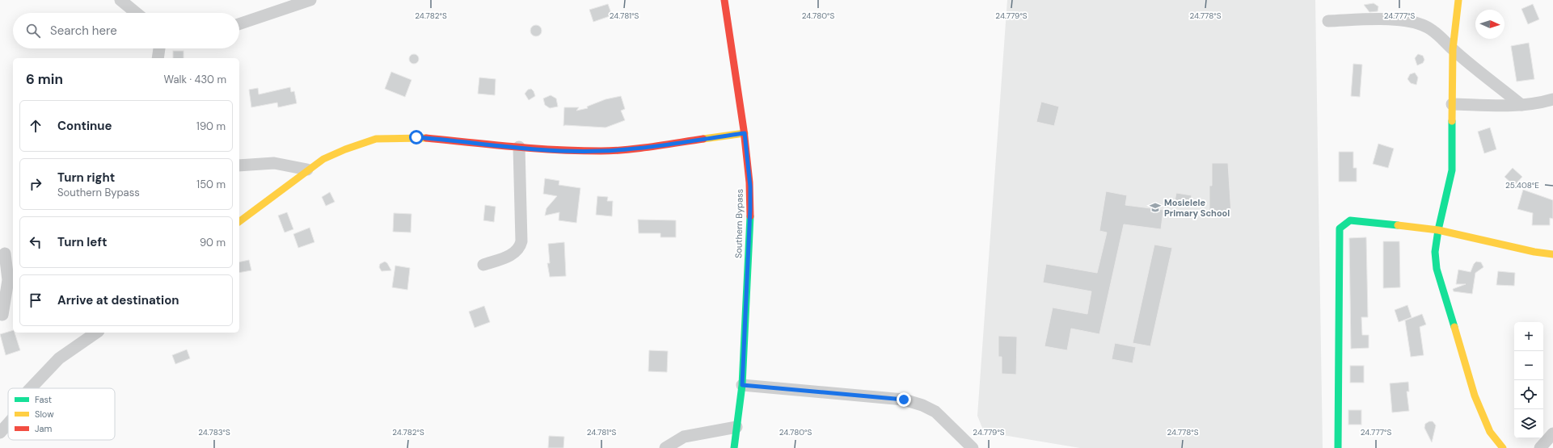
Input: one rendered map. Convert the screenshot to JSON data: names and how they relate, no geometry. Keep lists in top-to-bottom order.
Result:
{
  "streets": {
    "street": ["Southern Bypass"]
  },
  "places": {
    "school or university": ["Mosielele Primary School"]
  },
  "legend": ["Fast", "Slow", "Jam"],
  "north": "right",
  "page": {
    "search": "Search here",
    "heading": ["6 min", "Walk · 430 m"],
    "list": [
      ["Continue", "190 m"],
      ["Turn right", "Southern Bypass", "150 m"],
      ["Turn left", "90 m"],
      "Arrive at destination"
    ],
    "map_buttons": ["+", "−"]
  },
  "coordinates": [
    "24.782°S",
    "24.781°S",
    "24.780°S",
    "24.779°S",
    "24.778°S",
    "24.777°S",
    "25.408°E",
    "24.783°S"
  ]
}
